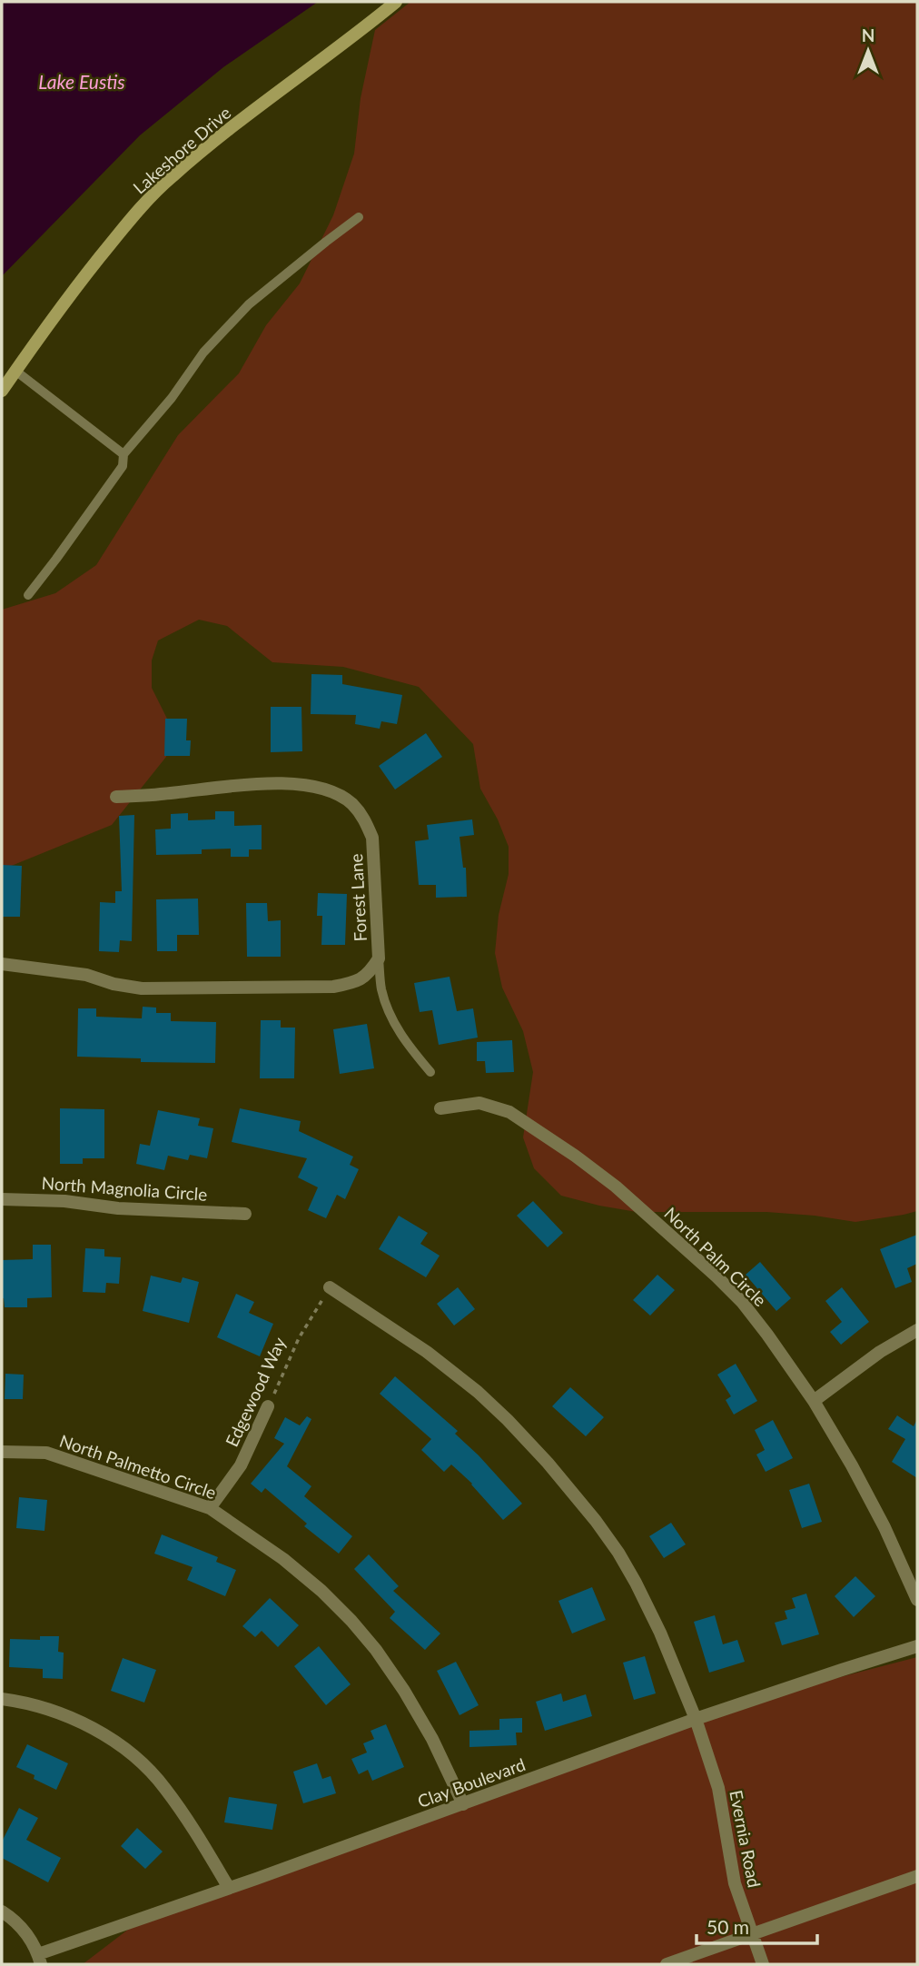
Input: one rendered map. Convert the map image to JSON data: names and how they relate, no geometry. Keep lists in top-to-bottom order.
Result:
{
  "streets": {
    "street": [
      "Lakeshore Drive",
      "Forest Lane",
      "North Magnolia Circle",
      "North Palm Circle",
      "Edgewood Way",
      "North Palmetto Circle",
      "Clay Boulevard",
      "Evernia Road"
    ]
  },
  "crossings": [
    ["Edgewood Way", "North Palmetto Circle"],
    ["North Palmetto Circle", "Clay Boulevard"],
    ["Clay Boulevard", "Evernia Road"]
  ],
  "water": ["Lake Eustis"],
  "scale_bar": "50 m",
  "north": "top"
}
